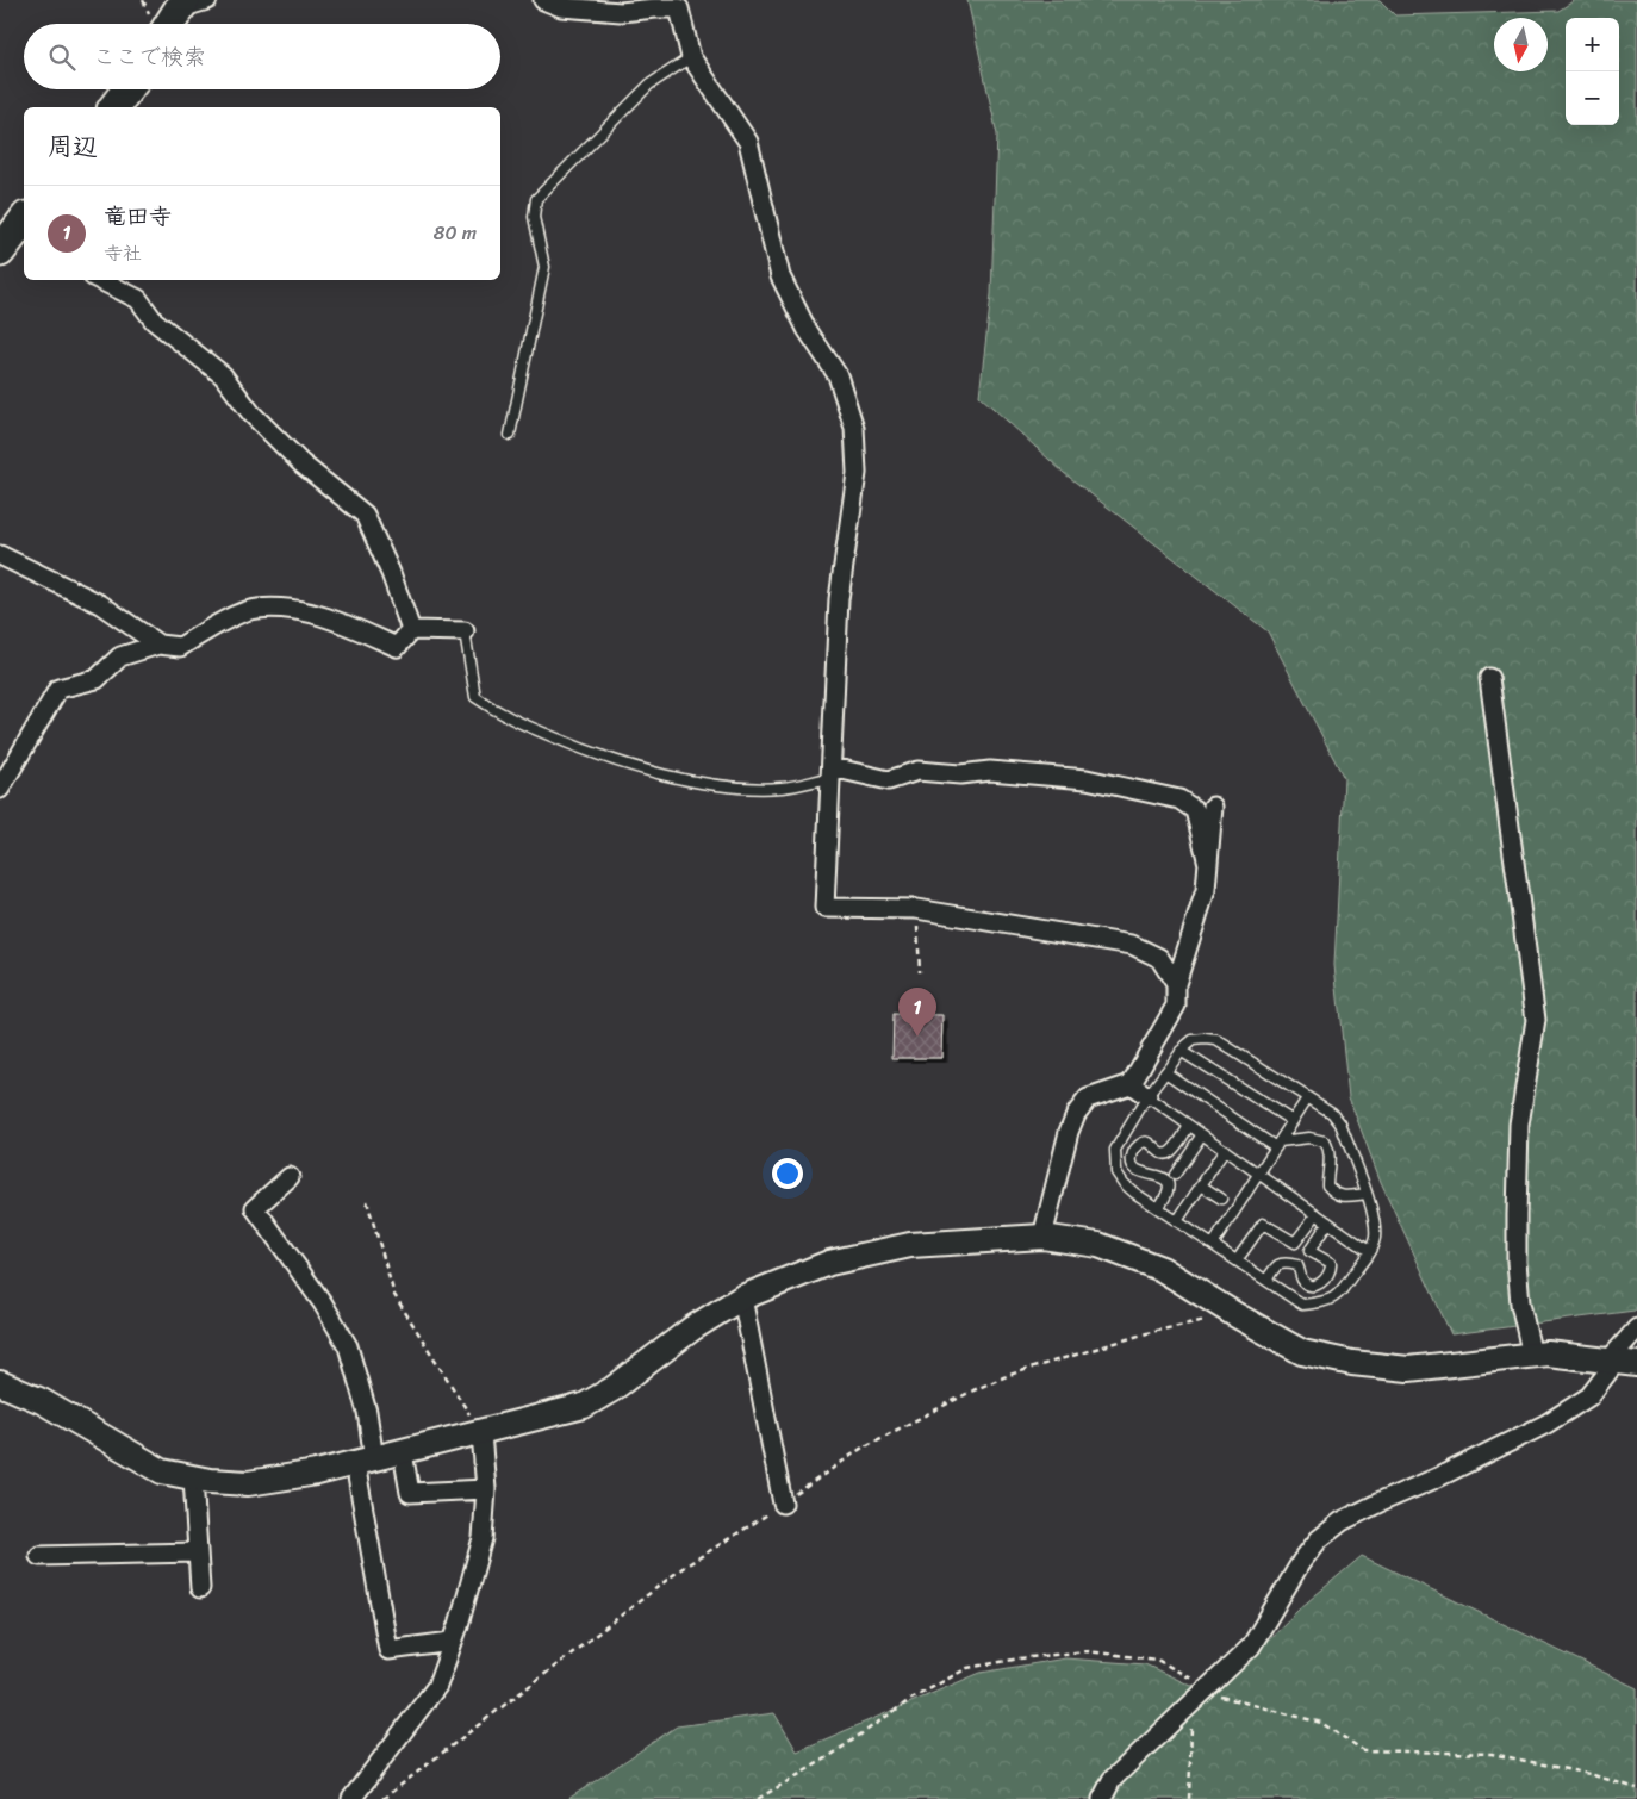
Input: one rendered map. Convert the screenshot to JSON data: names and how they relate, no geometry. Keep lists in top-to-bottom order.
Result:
{
  "north": "bottom",
  "page": {
    "map_buttons": ["+", "−"],
    "search": "ここで検索",
    "heading": "周辺",
    "list": [
      {
        "mark": "1",
        "name": "竜田寺",
        "note": "寺社",
        "value": "80 m"
      }
    ],
    "pins": "1"
  }
}
